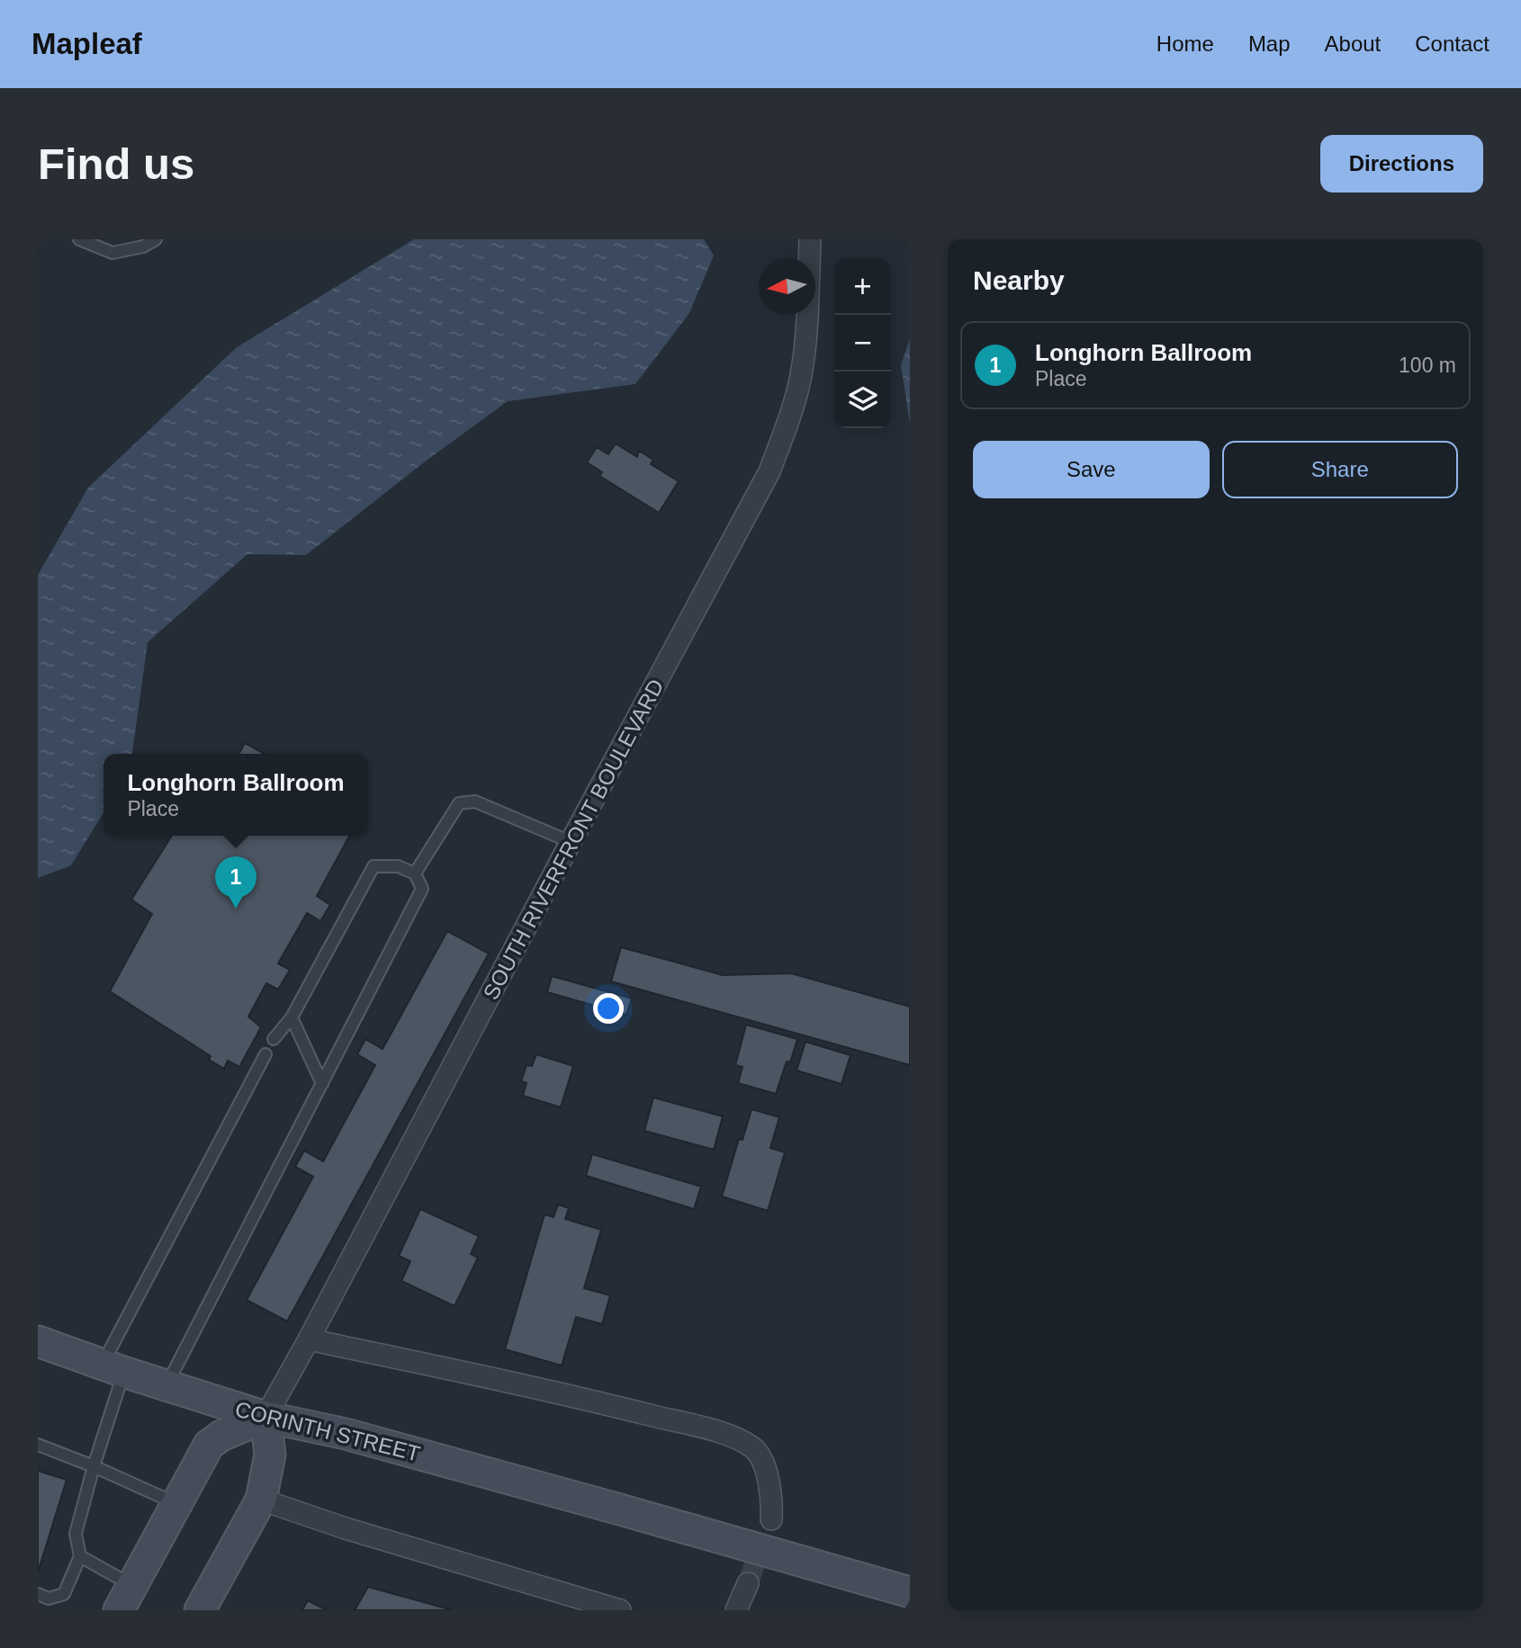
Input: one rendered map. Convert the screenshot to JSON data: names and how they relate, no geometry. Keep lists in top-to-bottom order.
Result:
{
  "streets": {
    "main road": ["CORINTH STREET"],
    "street": ["SOUTH RIVERFRONT BOULEVARD"]
  },
  "crossings": [
    ["SOUTH RIVERFRONT BOULEVARD", "CORINTH STREET"]
  ],
  "north": "left",
  "page": {
    "header": "Mapleaf",
    "nav": [
      "Home",
      "Map",
      "About",
      "Contact"
    ],
    "buttons": [
      "Directions",
      ["Save", "Share"]
    ],
    "title": "Find us",
    "heading": "Nearby",
    "map_buttons": ["+", "−"],
    "list": [
      {
        "mark": "1",
        "name": "Longhorn Ballroom",
        "note": "Place",
        "value": "100 m"
      }
    ],
    "popup": ["Longhorn Ballroom", "Place"],
    "pins": "1"
  }
}
